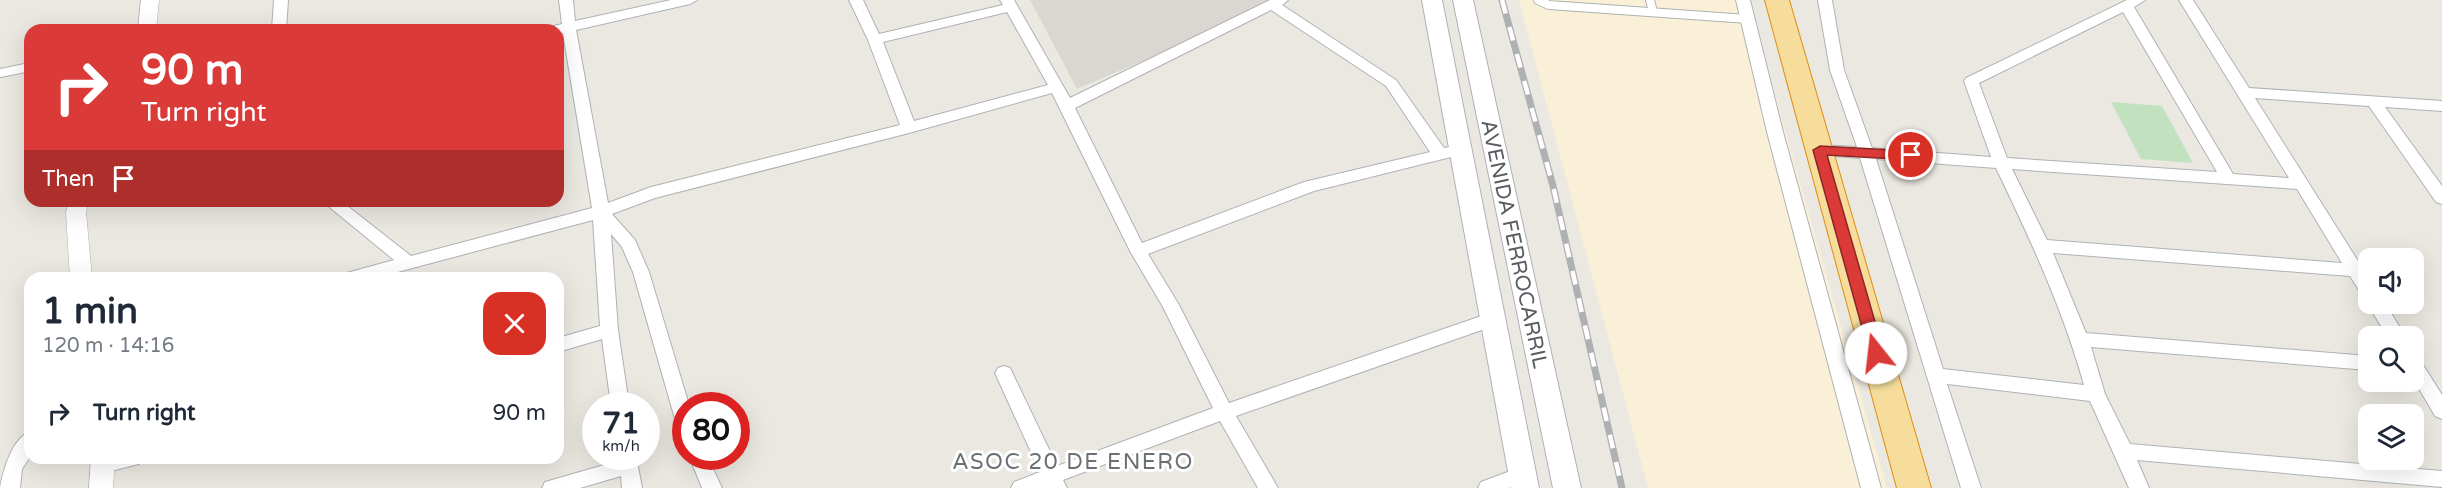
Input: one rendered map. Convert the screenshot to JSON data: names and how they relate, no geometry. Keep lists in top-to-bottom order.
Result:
{
  "streets": {
    "main road": ["AVENIDA FERROCARRIL"]
  },
  "districts": ["ASOC 20 DE ENERO"],
  "page": {
    "turn": ["90 m", "Turn right"],
    "then": "Then",
    "heading": ["1 min", "120 m · 14:16"],
    "list": [
      {
        "name": "Turn right",
        "value": "90 m"
      }
    ],
    "speed": "71 km/h",
    "limit": "80"
  }
}
